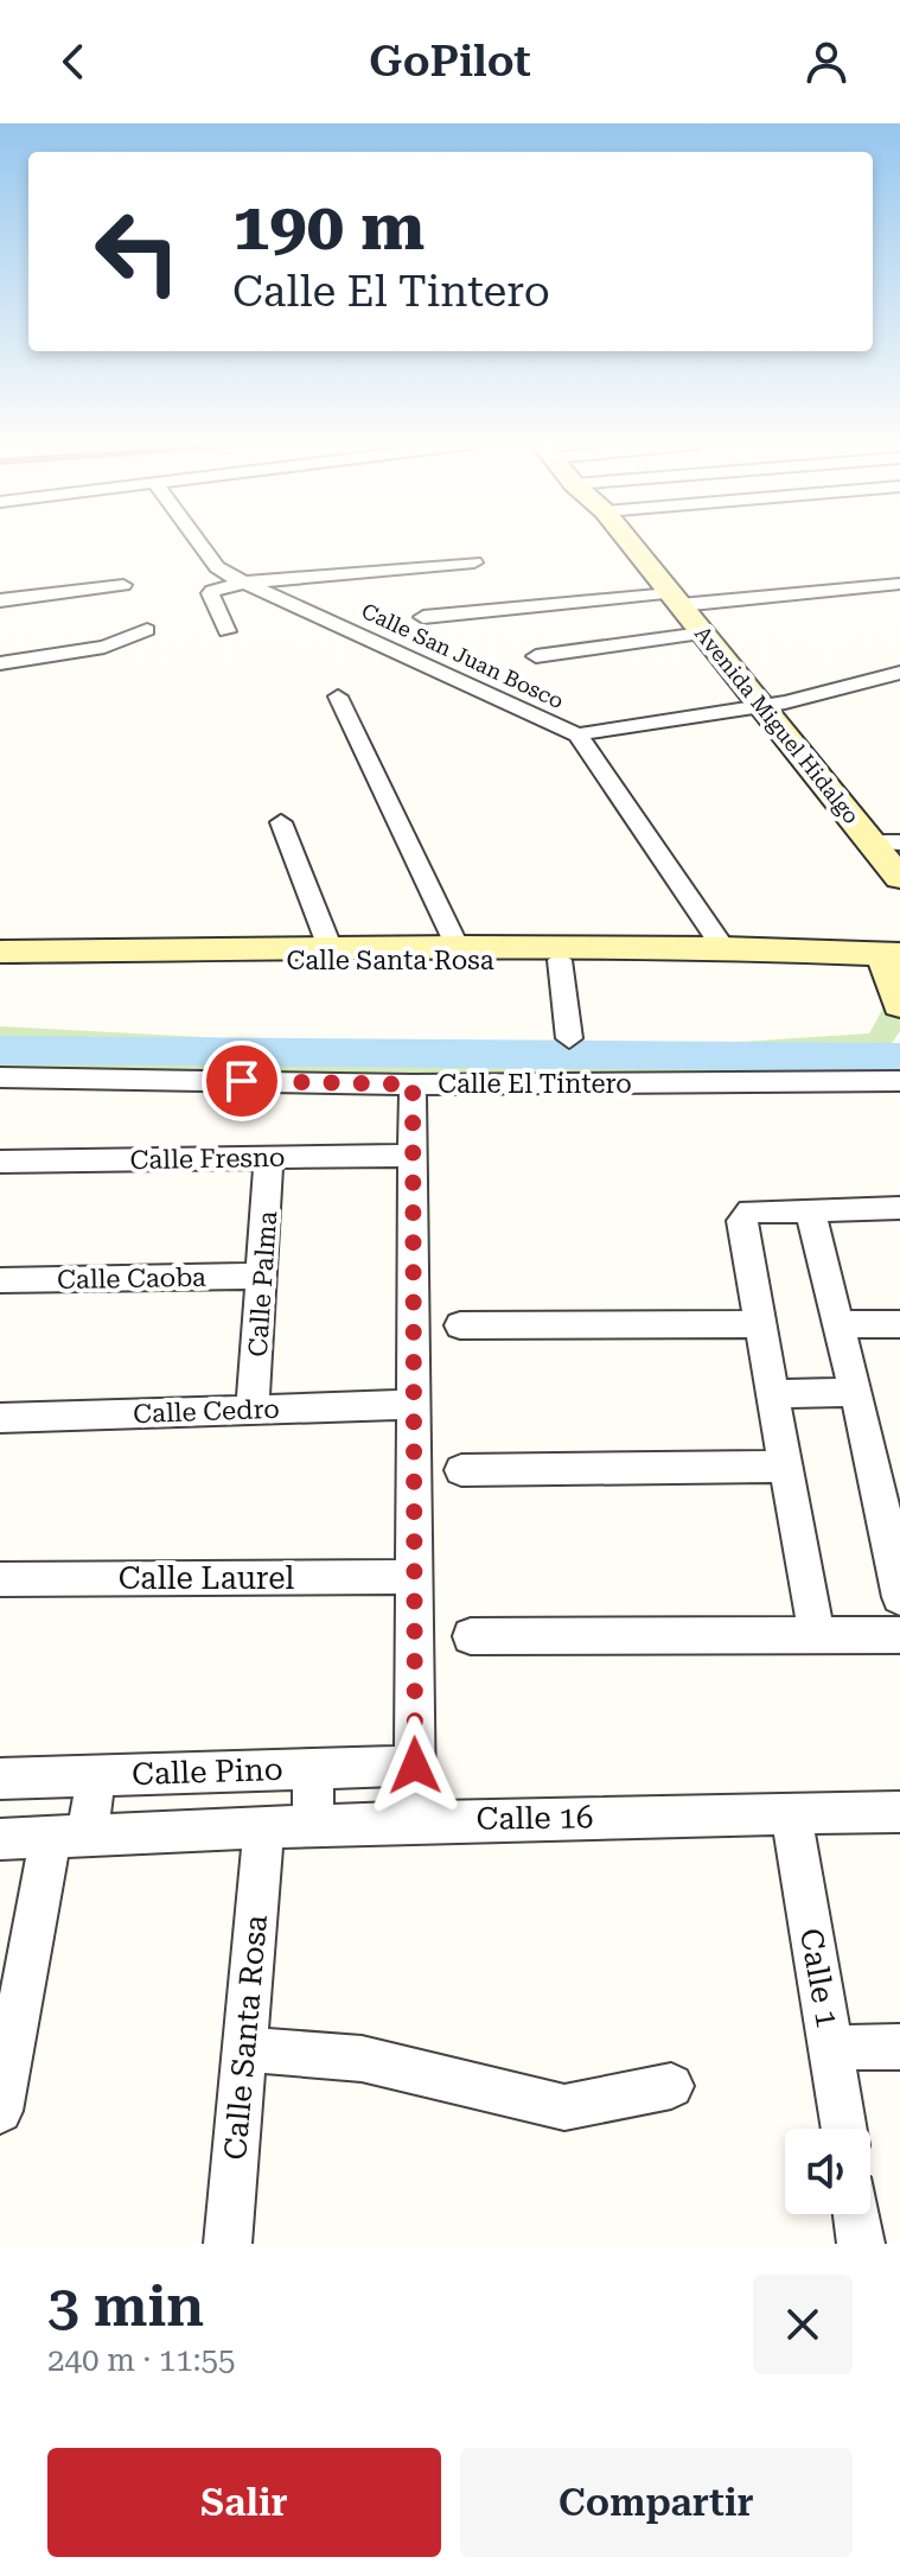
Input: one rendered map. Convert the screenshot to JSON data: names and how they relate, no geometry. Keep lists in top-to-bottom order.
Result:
{
  "streets": {
    "street": [
      "Calle San Juan Bosco",
      "Avenida Miguel Hidalgo",
      "Calle Santa Rosa",
      "Calle El Tintero",
      "Calle Fresno",
      "Calle Caoba",
      "Calle Palma",
      "Calle Cedro",
      "Calle Laurel",
      "Calle Pino",
      "Calle 16",
      "Calle 1"
    ]
  },
  "crossings": [
    ["Calle San Juan Bosco", "Avenida Miguel Hidalgo"],
    ["Calle San Juan Bosco", "Calle Santa Rosa"],
    ["Calle Santa Rosa", "Calle 16"],
    ["Calle Fresno", "Calle Palma"],
    ["Calle Caoba", "Calle Palma"],
    ["Calle Palma", "Calle Cedro"],
    ["Calle 16", "Calle 1"]
  ],
  "page": {
    "header": "GoPilot",
    "turn": ["190 m", "Calle El Tintero"],
    "heading": ["3 min", "240 m · 11:55"],
    "buttons": ["Salir", "Compartir"]
  }
}
